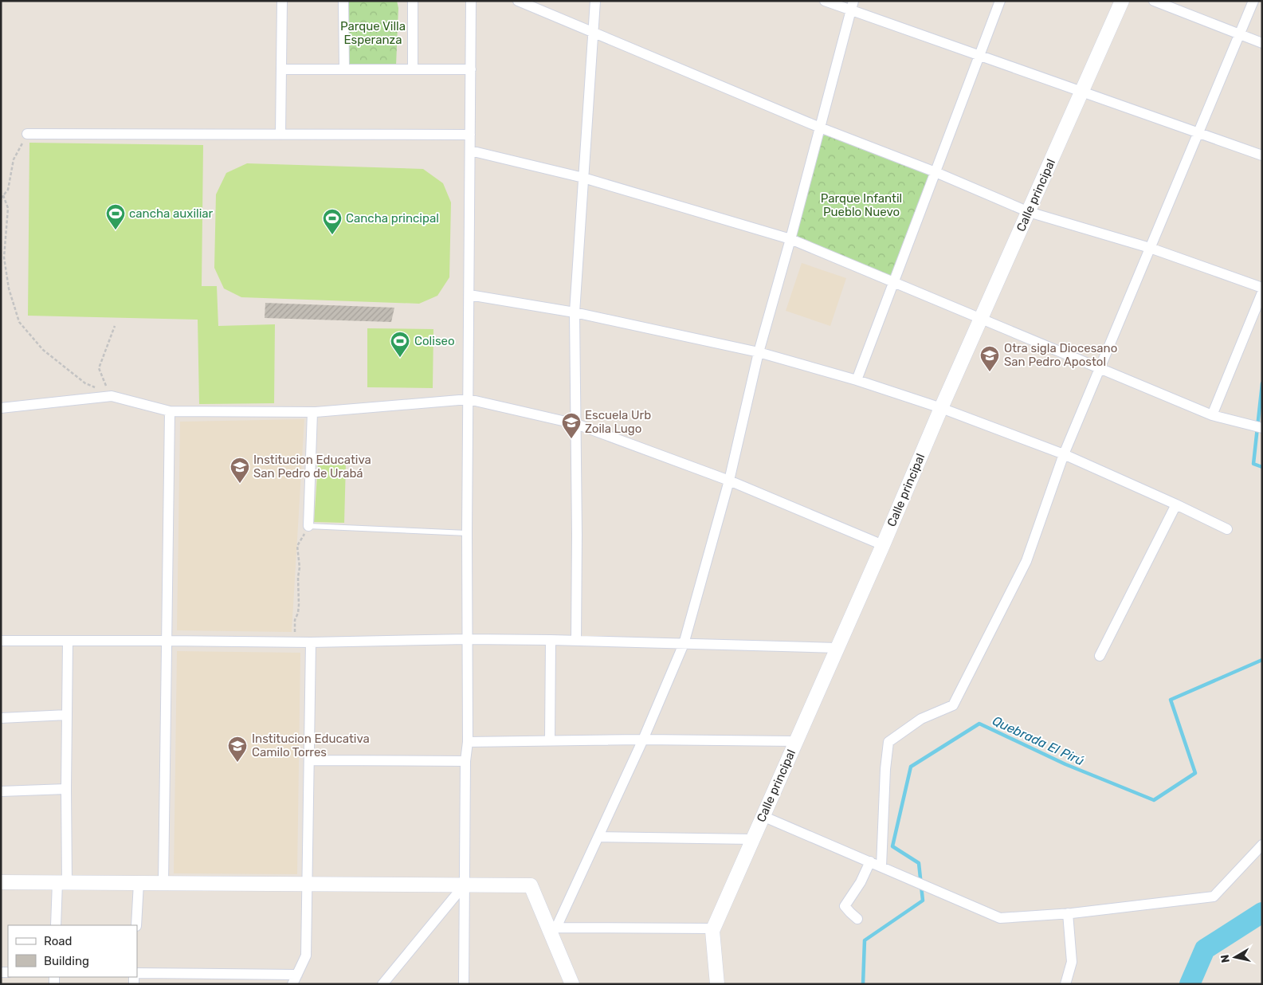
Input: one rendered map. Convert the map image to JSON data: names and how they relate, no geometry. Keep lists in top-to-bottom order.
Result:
{
  "streets": {
    "main road": ["Calle principal"]
  },
  "water": ["Quebrada El Pirú"],
  "parks": ["Parque Villa Esperanza", "Parque Infantil Pueblo Nuevo"],
  "places": {
    "sports": ["cancha auxiliar", "Cancha principal", "Coliseo"],
    "school or university": [
      "Otra sigla Diocesano San Pedro Apostol",
      "Escuela Urb Zoila Lugo",
      "Institucion Educativa San Pedro de Urabá",
      "Institucion Educativa Camilo Torres"
    ]
  },
  "legend": ["Road", "Building"],
  "north": "left"
}
